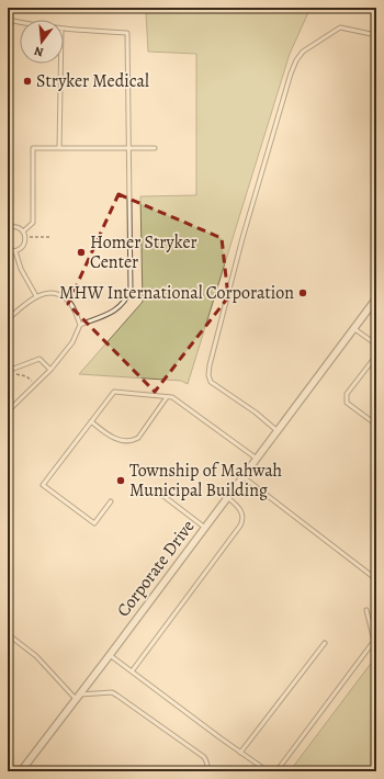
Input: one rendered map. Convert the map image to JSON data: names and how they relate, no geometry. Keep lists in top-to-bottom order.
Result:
{
  "streets": {
    "street": ["Corporate Drive"]
  },
  "places": [
    "Stryker Medical",
    "Homer Stryker Center",
    "MHW International Corporation",
    "Township of Mahwah Municipal Building"
  ],
  "north": "bottom"
}
